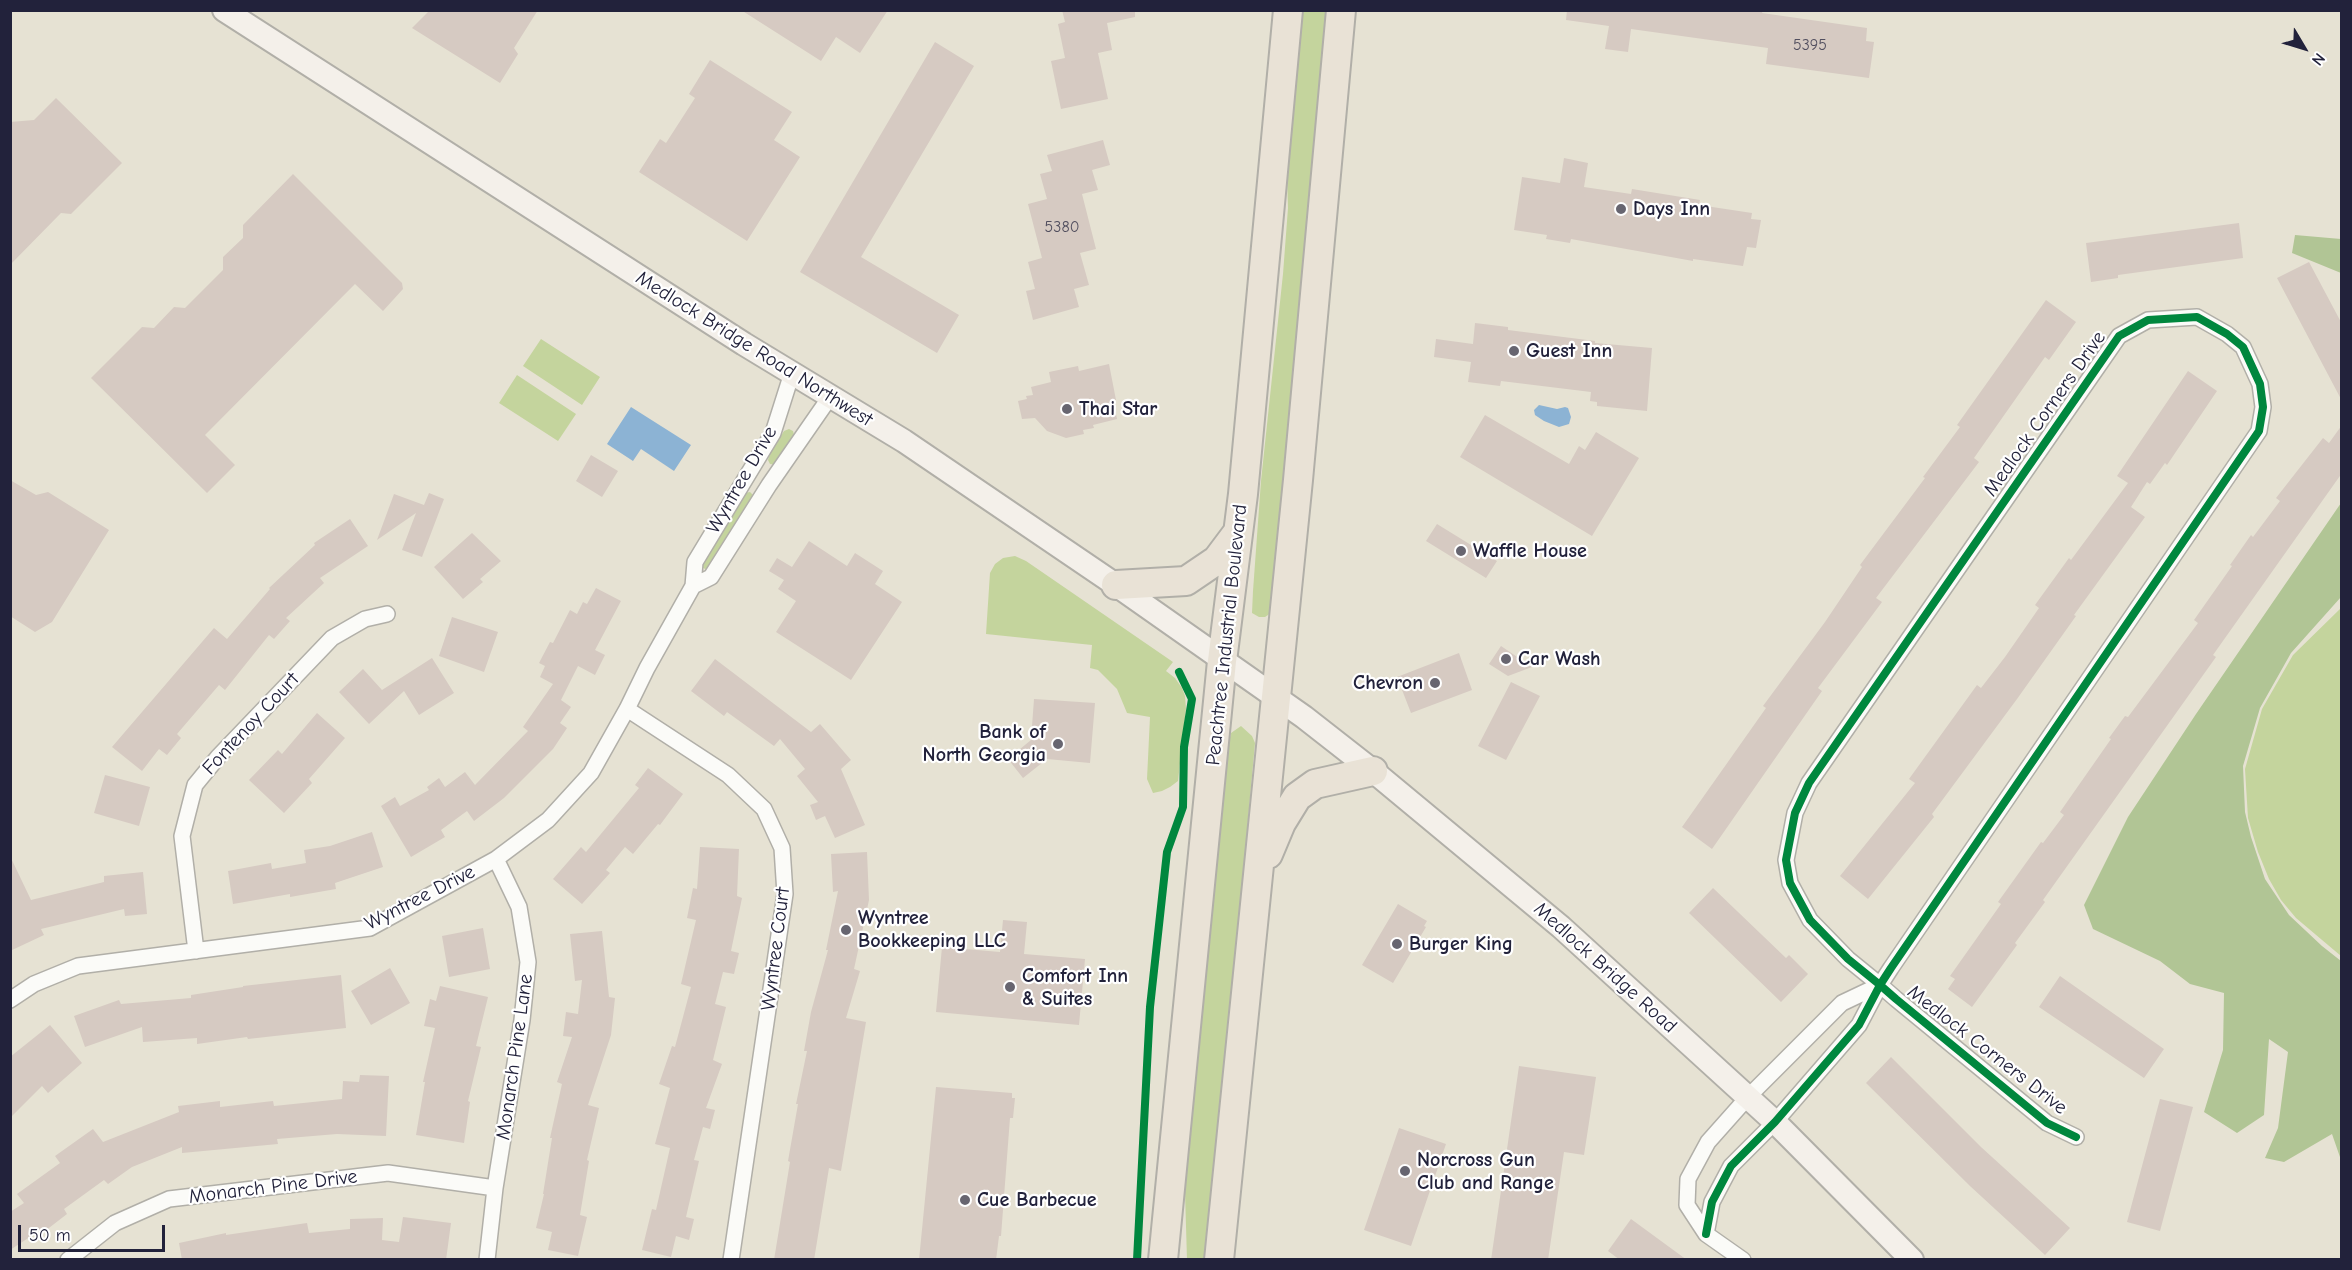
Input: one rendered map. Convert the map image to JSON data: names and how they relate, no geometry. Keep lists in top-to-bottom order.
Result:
{
  "streets": {
    "highway": ["Peachtree Industrial Boulevard"],
    "street": [
      "Medlock Bridge Road Northwest",
      "Medlock Corners Drive",
      "Wyntree Drive",
      "Fontenoy Court",
      "Wyntree Court",
      "Medlock Bridge Road",
      "Monarch Pine Lane",
      "Monarch Pine Drive"
    ]
  },
  "crossings": [
    ["Medlock Bridge Road Northwest", "Wyntree Drive"],
    ["Medlock Bridge Road Northwest", "Peachtree Industrial Boulevard"],
    ["Medlock Bridge Road Northwest", "Medlock Bridge Road"],
    ["Medlock Corners Drive", "Medlock Bridge Road"],
    ["Wyntree Drive", "Fontenoy Court"],
    ["Wyntree Drive", "Wyntree Court"],
    ["Wyntree Drive", "Monarch Pine Lane"],
    ["Monarch Pine Lane", "Monarch Pine Drive"]
  ],
  "places": [
    "Days Inn",
    "Guest Inn",
    "Thai Star",
    "Waffle House",
    "Car Wash",
    "Chevron",
    "Bank of North Georgia",
    "Wyntree Bookkeeping LLC",
    "Burger King",
    "Comfort Inn & Suites",
    "Norcross Gun Club and Range",
    "Cue Barbecue"
  ],
  "house_numbers": ["5395", "5380"],
  "scale_bar": "50 m",
  "north": "bottom right"
}
